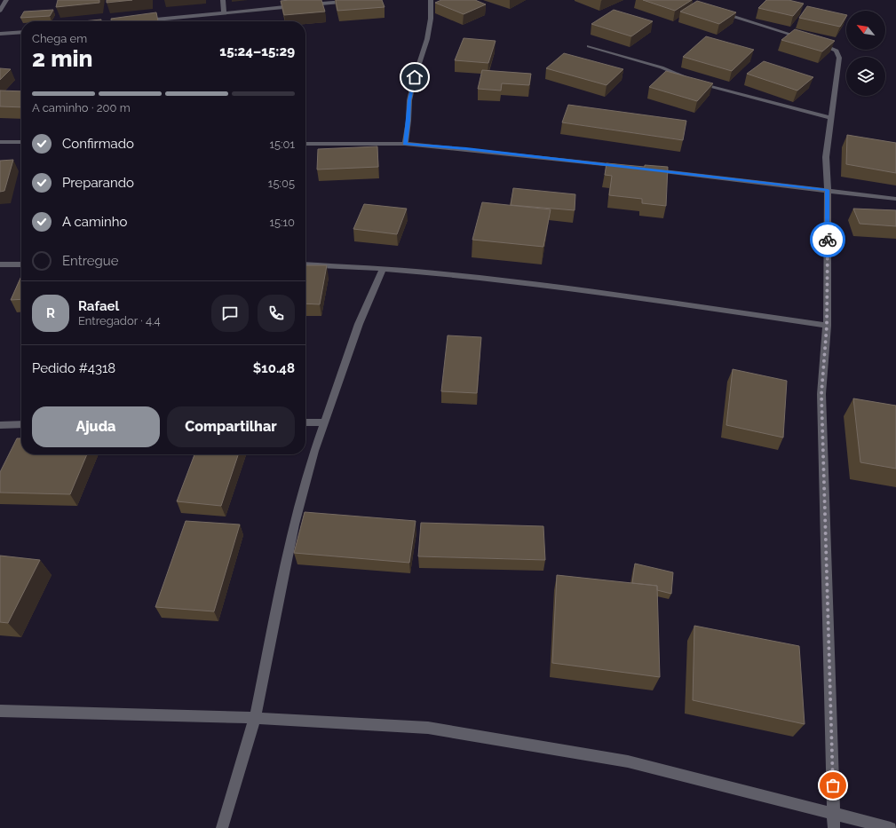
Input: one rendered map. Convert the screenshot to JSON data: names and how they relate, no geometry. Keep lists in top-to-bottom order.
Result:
{
  "north": "top left",
  "page": {
    "heading": ["2 min", "Chega em", "15:24–15:29"],
    "panel": [
      "Rafael",
      "Entregador · 4.4",
      "Pedido #4318",
      "$10.48"
    ],
    "bar": "A caminho · 200 m",
    "list": [
      ["Confirmado", "15:01"],
      ["Preparando", "15:05"],
      ["A caminho", "15:10"],
      "Entregue"
    ],
    "round": "R",
    "buttons": ["Ajuda", "Compartilhar"]
  }
}
